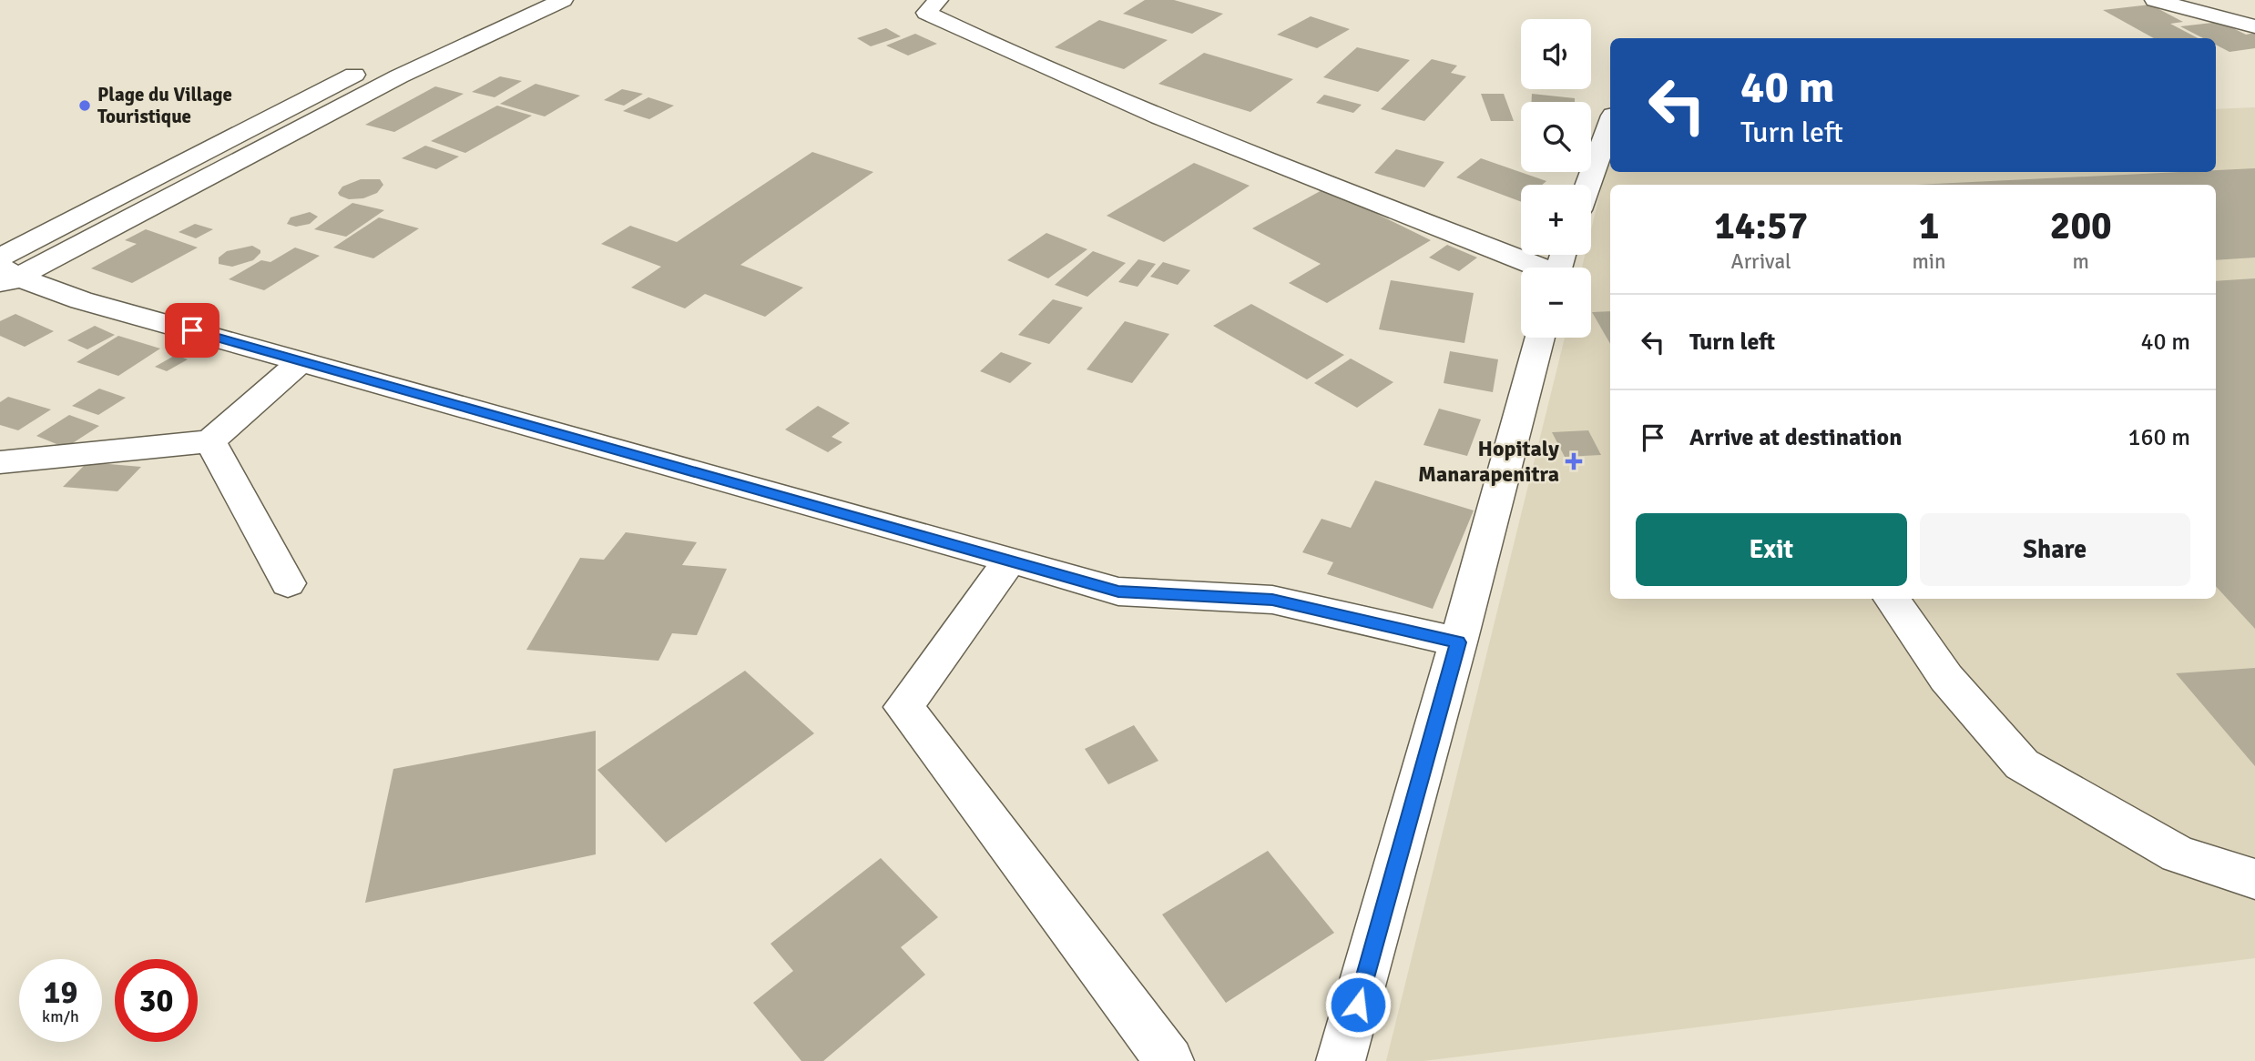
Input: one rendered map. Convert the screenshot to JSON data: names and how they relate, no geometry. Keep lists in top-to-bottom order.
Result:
{
  "places": {
    "other": ["Plage du Village Touristique"],
    "health": ["Hopitaly Manarapenitra"]
  },
  "page": {
    "map_buttons": ["+", "−"],
    "turn": ["40 m", "Turn left"],
    "eta": [
      "14:57",
      "Arrival",
      "1",
      "min",
      "200",
      "m"
    ],
    "list": [
      {
        "name": "Turn left",
        "value": "40 m"
      },
      {
        "name": "Arrive at destination",
        "value": "160 m"
      }
    ],
    "buttons": ["Exit", "Share"],
    "speed": "19 km/h",
    "limit": "30"
  }
}
